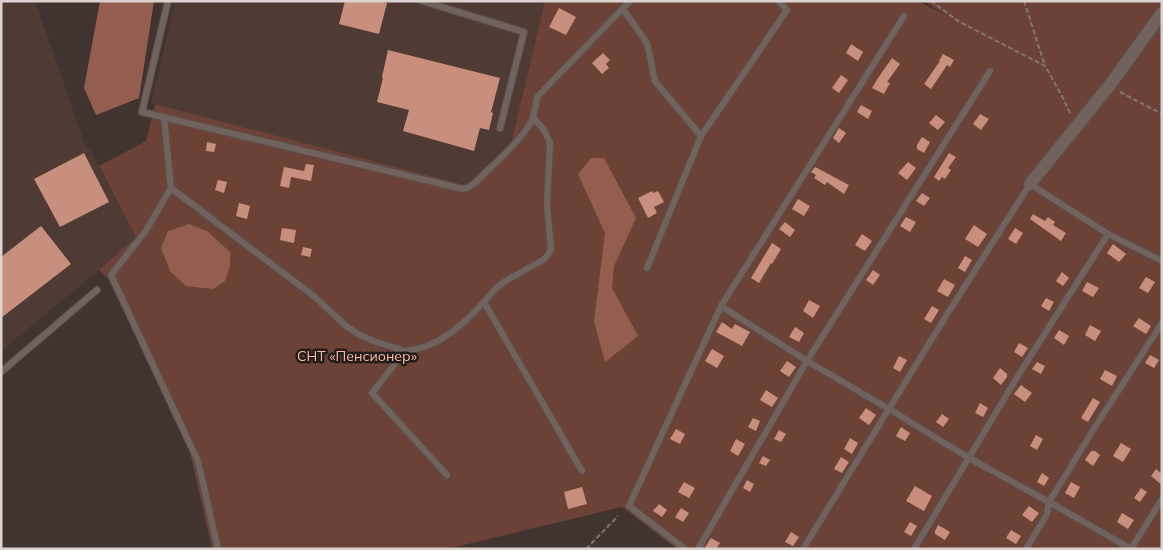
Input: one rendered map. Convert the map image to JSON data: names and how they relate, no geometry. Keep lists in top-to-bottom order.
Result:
{
  "parks": ["СНТ «Пенсионер»"]
}
